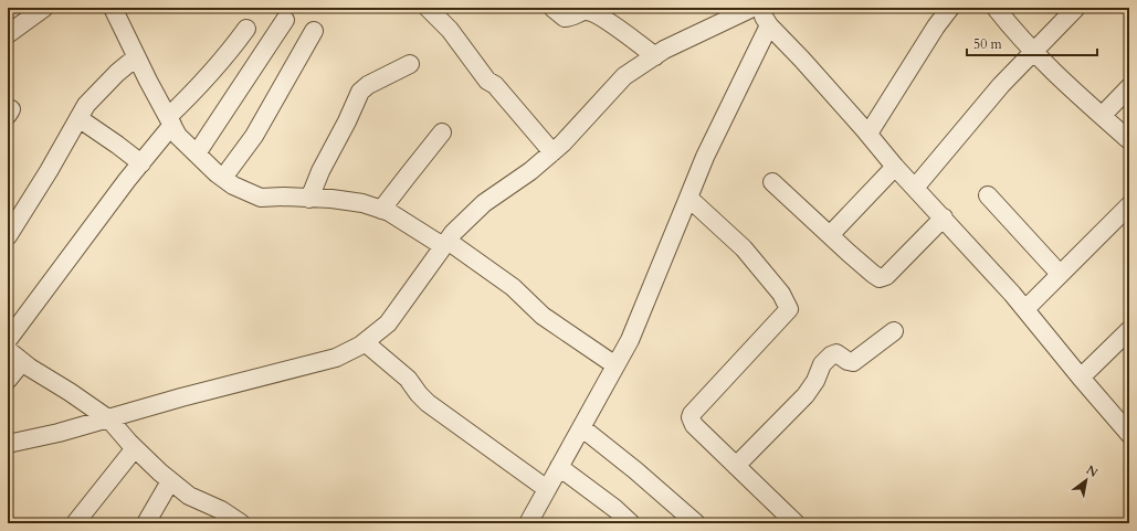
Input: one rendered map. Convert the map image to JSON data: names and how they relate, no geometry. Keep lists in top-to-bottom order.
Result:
{
  "scale_bar": "50 m",
  "north": "top right"
}
